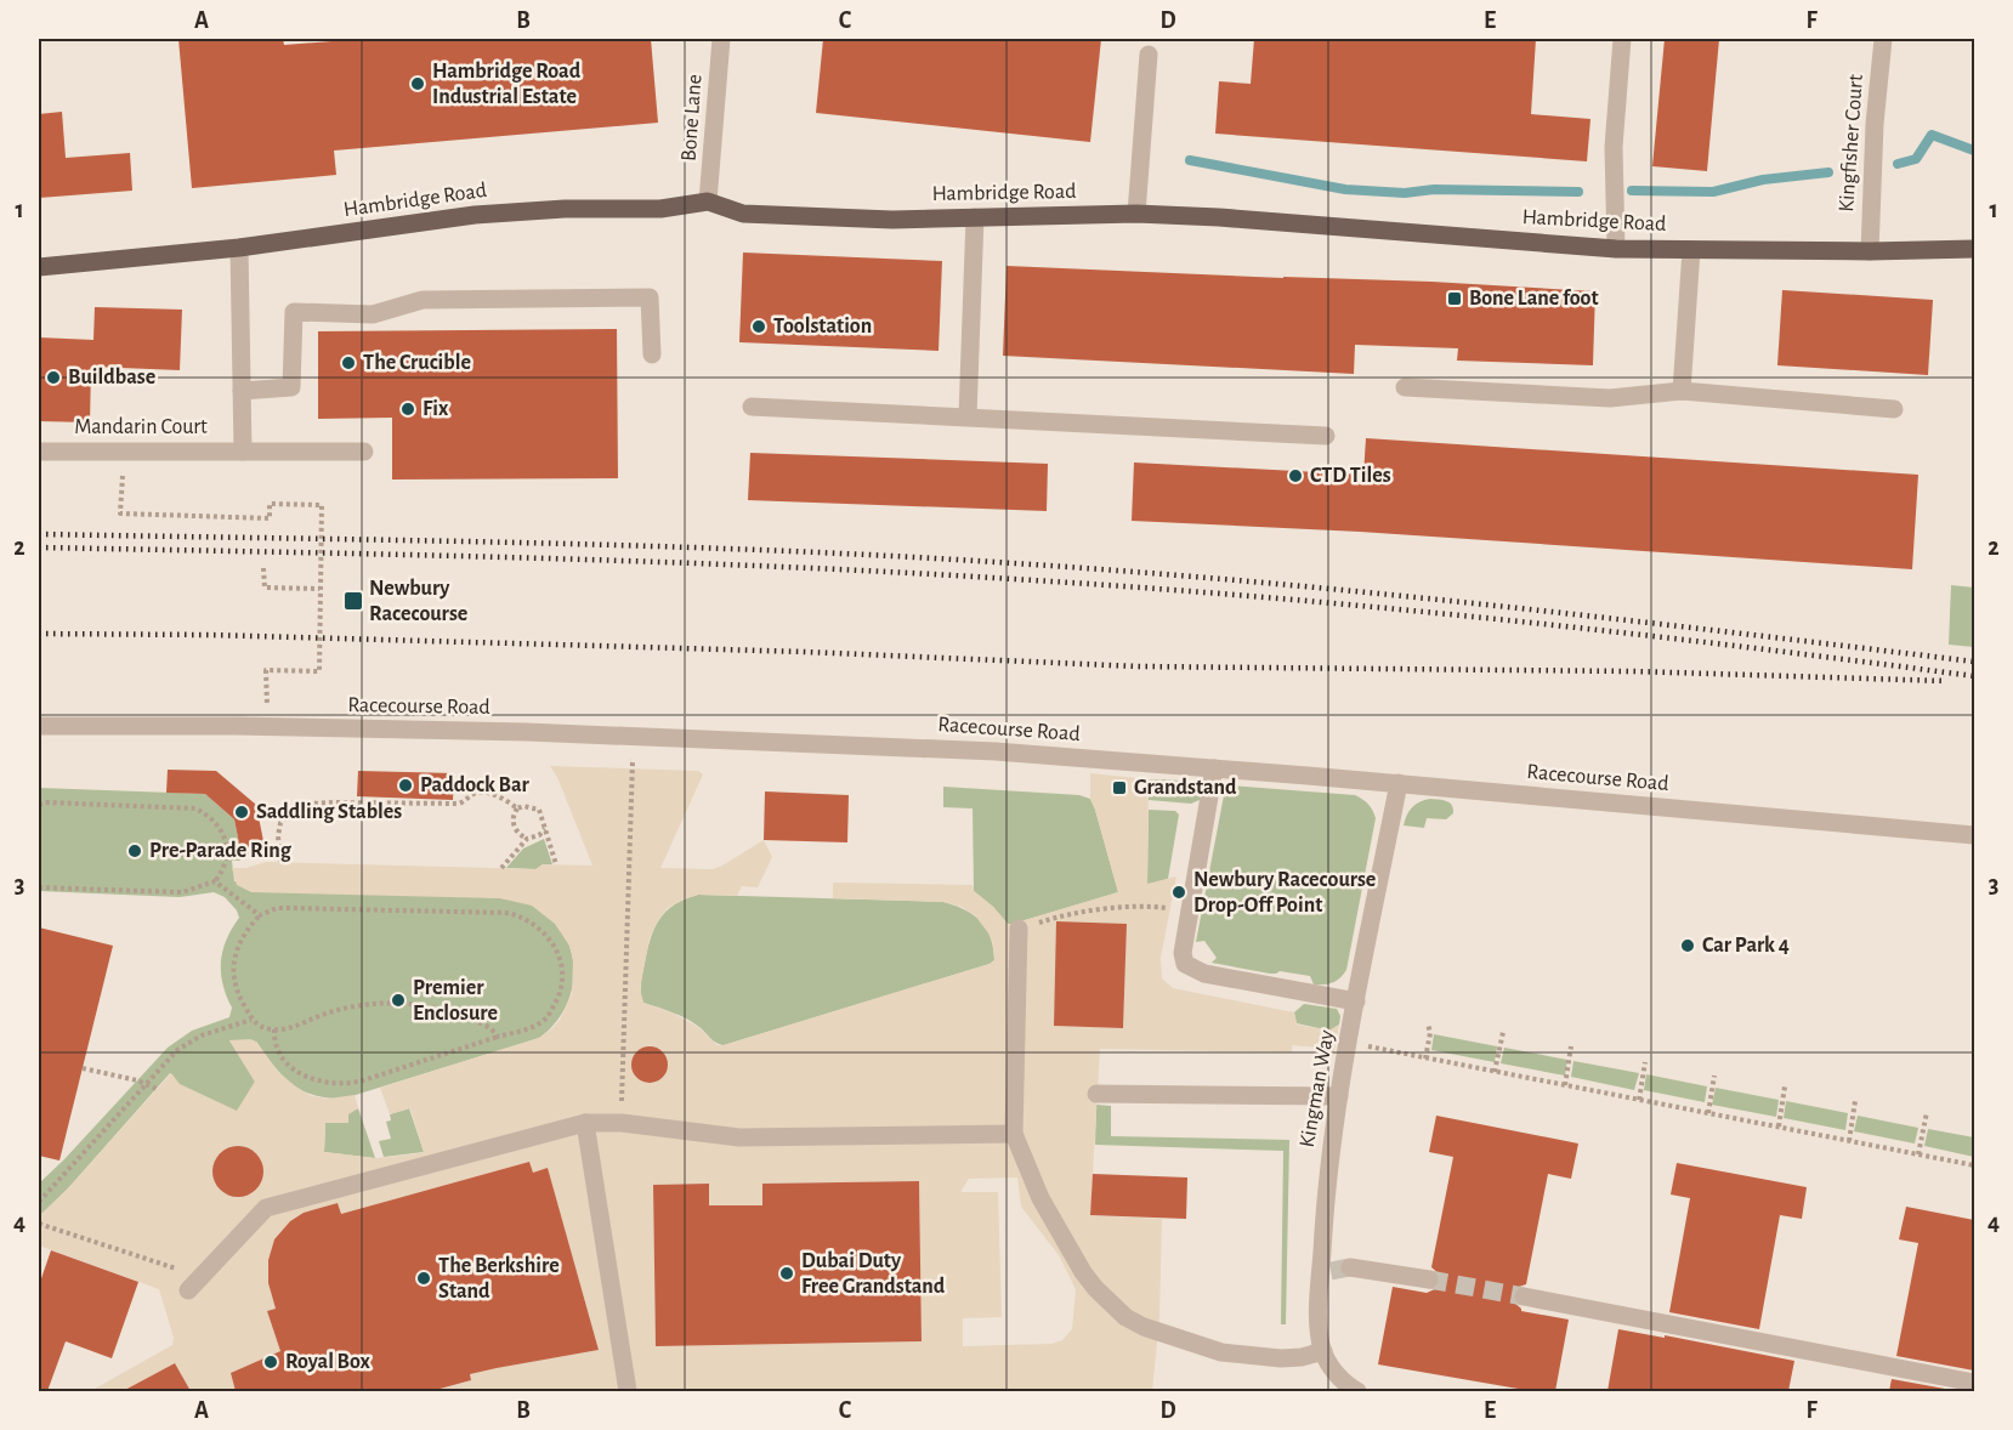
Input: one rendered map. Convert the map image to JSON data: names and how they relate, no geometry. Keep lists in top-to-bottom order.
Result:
{
  "streets": {
    "main road": ["Hambridge Road"],
    "street": [
      "Bone Lane",
      "Kingfisher Court",
      "Mandarin Court",
      "Racecourse Road",
      "Kingman Way"
    ]
  },
  "crossings": [
    ["Bone Lane", "Hambridge Road"],
    ["Kingfisher Court", "Hambridge Road"],
    ["Racecourse Road", "Kingman Way"]
  ],
  "places": {
    "other": [
      "Hambridge Road Industrial Estate",
      "Toolstation",
      "The Crucible",
      "Buildbase",
      "Fix",
      "CTD Tiles",
      "Paddock Bar",
      "Saddling Stables",
      "Pre-Parade Ring",
      "Newbury Racecourse Drop-Off Point",
      "Car Park 4",
      "Premier Enclosure",
      "Dubai Duty Free Grandstand",
      "The Berkshire Stand",
      "Royal Box"
    ],
    "transit": ["Bone Lane foot", "Newbury Racecourse", "Grandstand"]
  },
  "grid": {
    "columns": [
      "A",
      "B",
      "C",
      "D",
      "E",
      "F"
    ],
    "rows": [
      "1",
      "2",
      "3",
      "4"
    ]
  }
}
